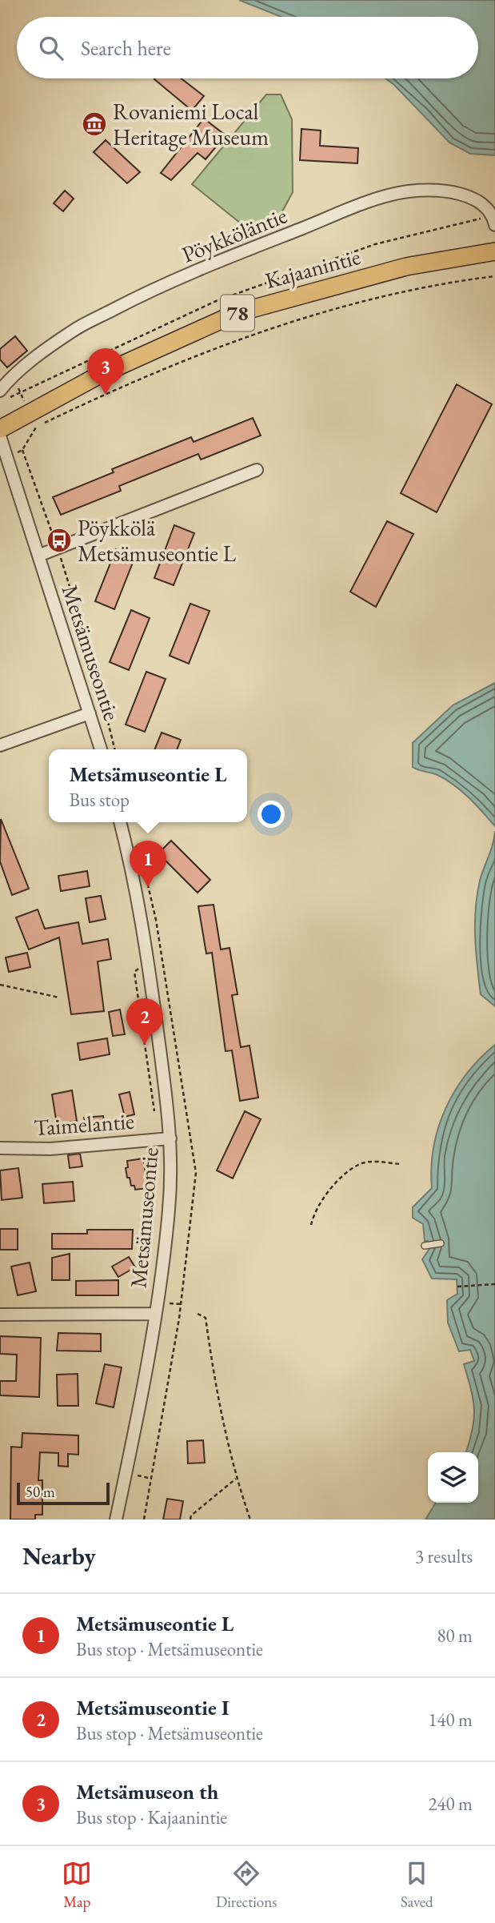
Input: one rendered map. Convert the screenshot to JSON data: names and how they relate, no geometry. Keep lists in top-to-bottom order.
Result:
{
  "streets": {
    "main road": ["Kajaanintie", "78"],
    "street": ["Pöykköläntie", "Metsämuseontie", "Taimelantie"]
  },
  "crossings": [
    ["Metsämuseontie", "Taimelantie"]
  ],
  "places": {
    "museum": ["Rovaniemi Local Heritage Museum"],
    "bus stop": ["Pöykkölä Metsämuseontie L"]
  },
  "scale_bar": "50 m",
  "page": {
    "search": "Search here",
    "pins": ["3", "1", "2"],
    "popup": ["Metsämuseontie L", "Bus stop"],
    "scale": "50 m",
    "heading": ["Nearby", "3 results"],
    "list": [
      {
        "mark": "1",
        "name": "Metsämuseontie L",
        "note": "Bus stop · Metsämuseontie",
        "value": "80 m"
      },
      {
        "mark": "2",
        "name": "Metsämuseontie I",
        "note": "Bus stop · Metsämuseontie",
        "value": "140 m"
      },
      {
        "mark": "3",
        "name": "Metsämuseon th",
        "note": "Bus stop · Kajaanintie",
        "value": "240 m"
      }
    ],
    "nav": ["Map", "Directions", "Saved"]
  }
}
